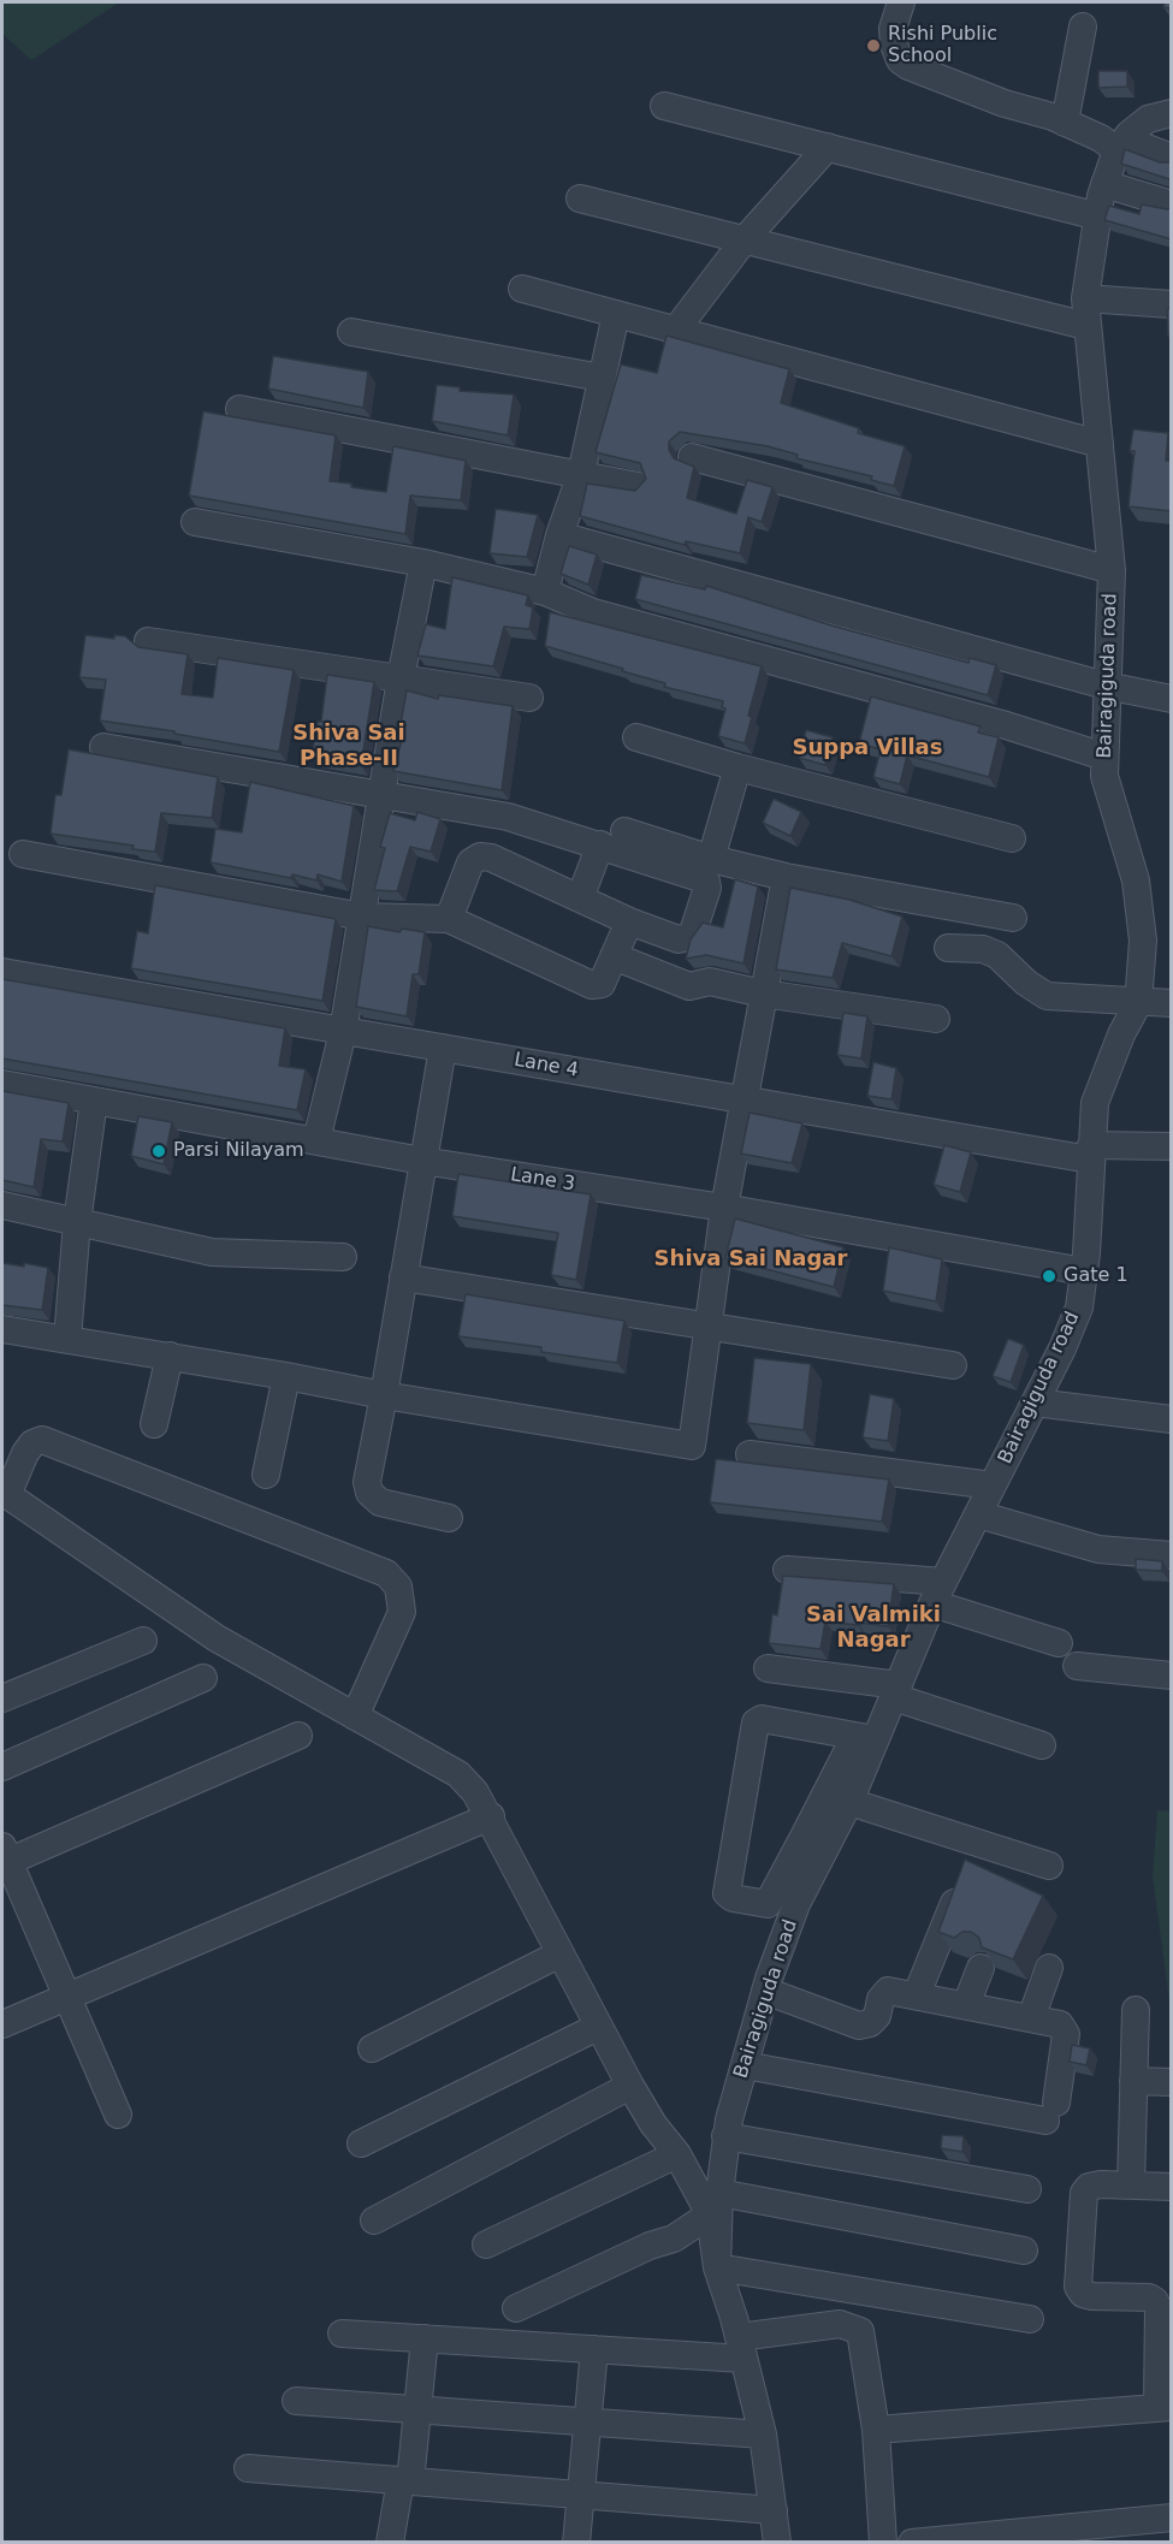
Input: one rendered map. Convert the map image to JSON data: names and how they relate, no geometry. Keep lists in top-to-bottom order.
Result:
{
  "streets": {
    "street": ["Bairagiguda road", "Lane 4", "Lane 3"]
  },
  "crossings": [
    ["Bairagiguda road", "Lane 4"],
    ["Bairagiguda road", "Lane 3"]
  ],
  "districts": [
    "Shiva Sai Phase-II",
    "Suppa Villas",
    "Shiva Sai Nagar",
    "Sai Valmiki Nagar"
  ],
  "places": ["Rishi Public School", "Parsi Nilayam", "Gate 1"]
}
